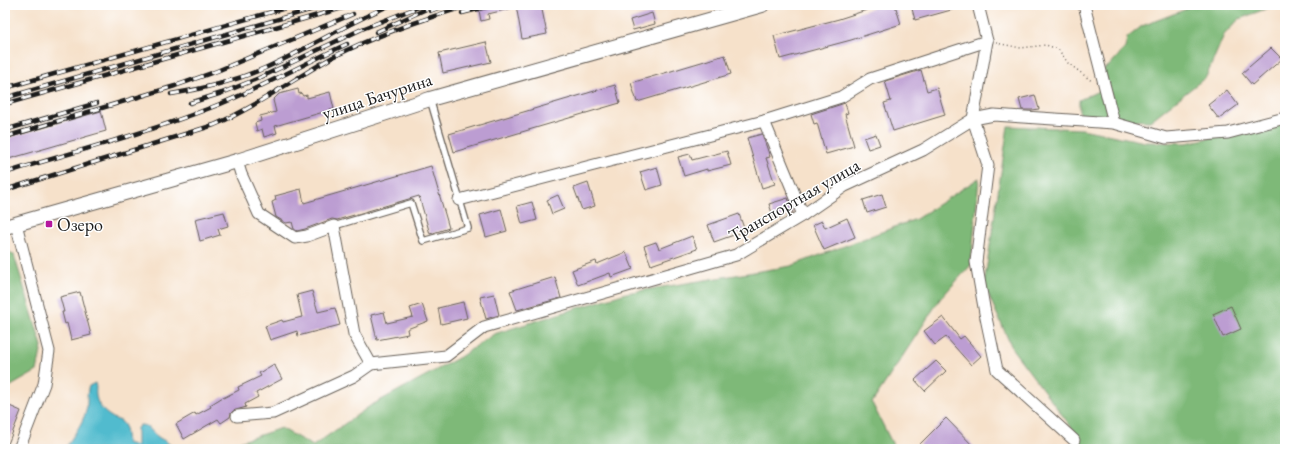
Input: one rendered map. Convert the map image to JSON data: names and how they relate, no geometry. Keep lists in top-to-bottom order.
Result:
{
  "streets": {
    "street": ["улица Бачурина", "Транспортная улица"]
  },
  "places": {
    "transit": ["Озеро"]
  }
}
